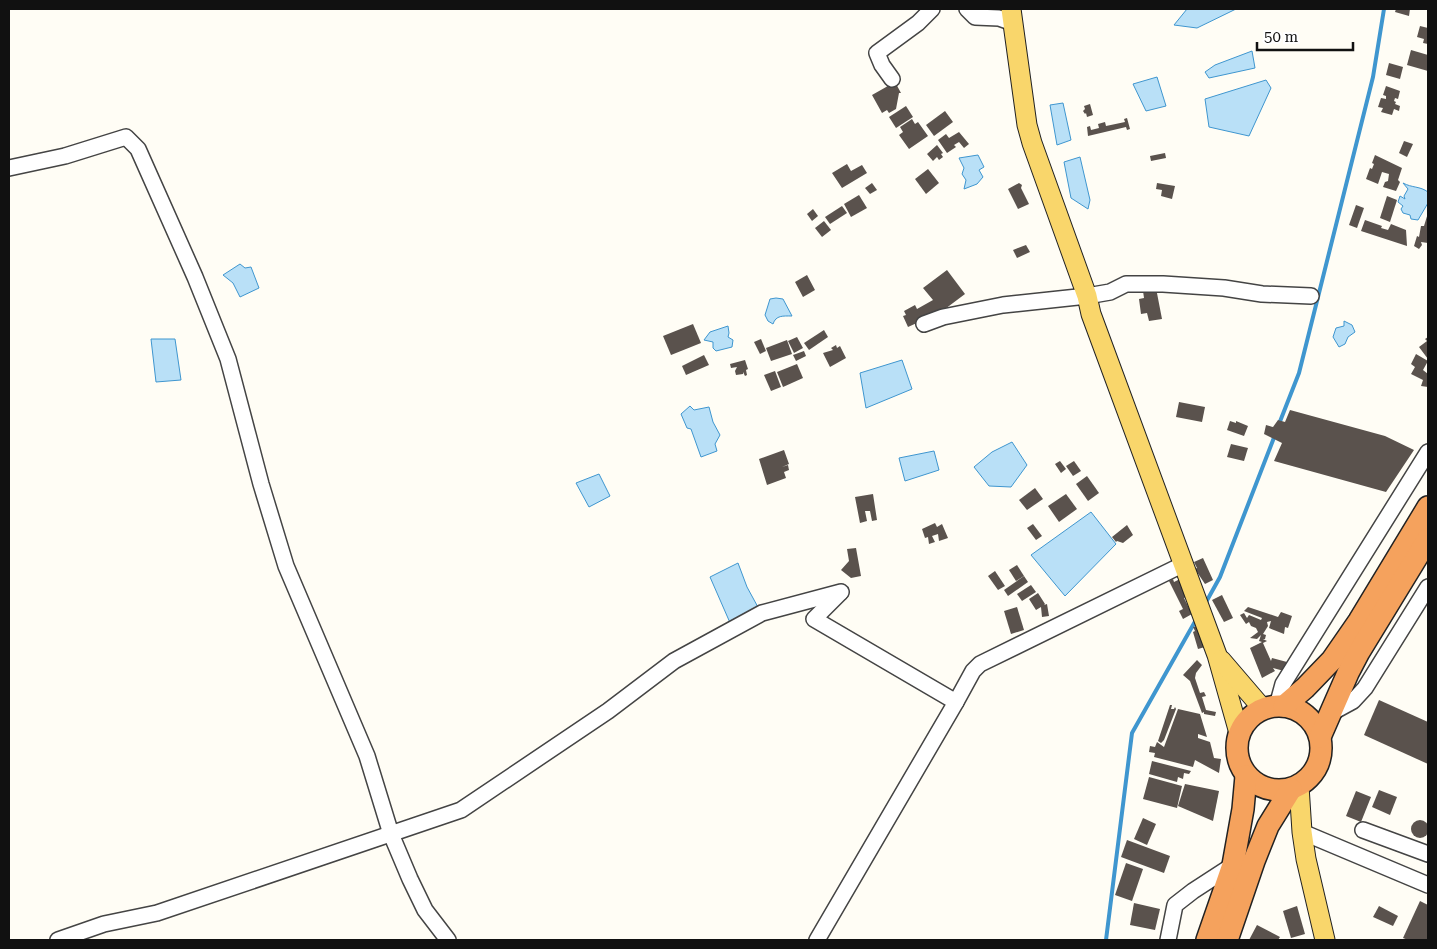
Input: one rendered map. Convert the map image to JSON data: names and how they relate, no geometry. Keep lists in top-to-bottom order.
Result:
{
  "scale_bar": "50 m"
}
